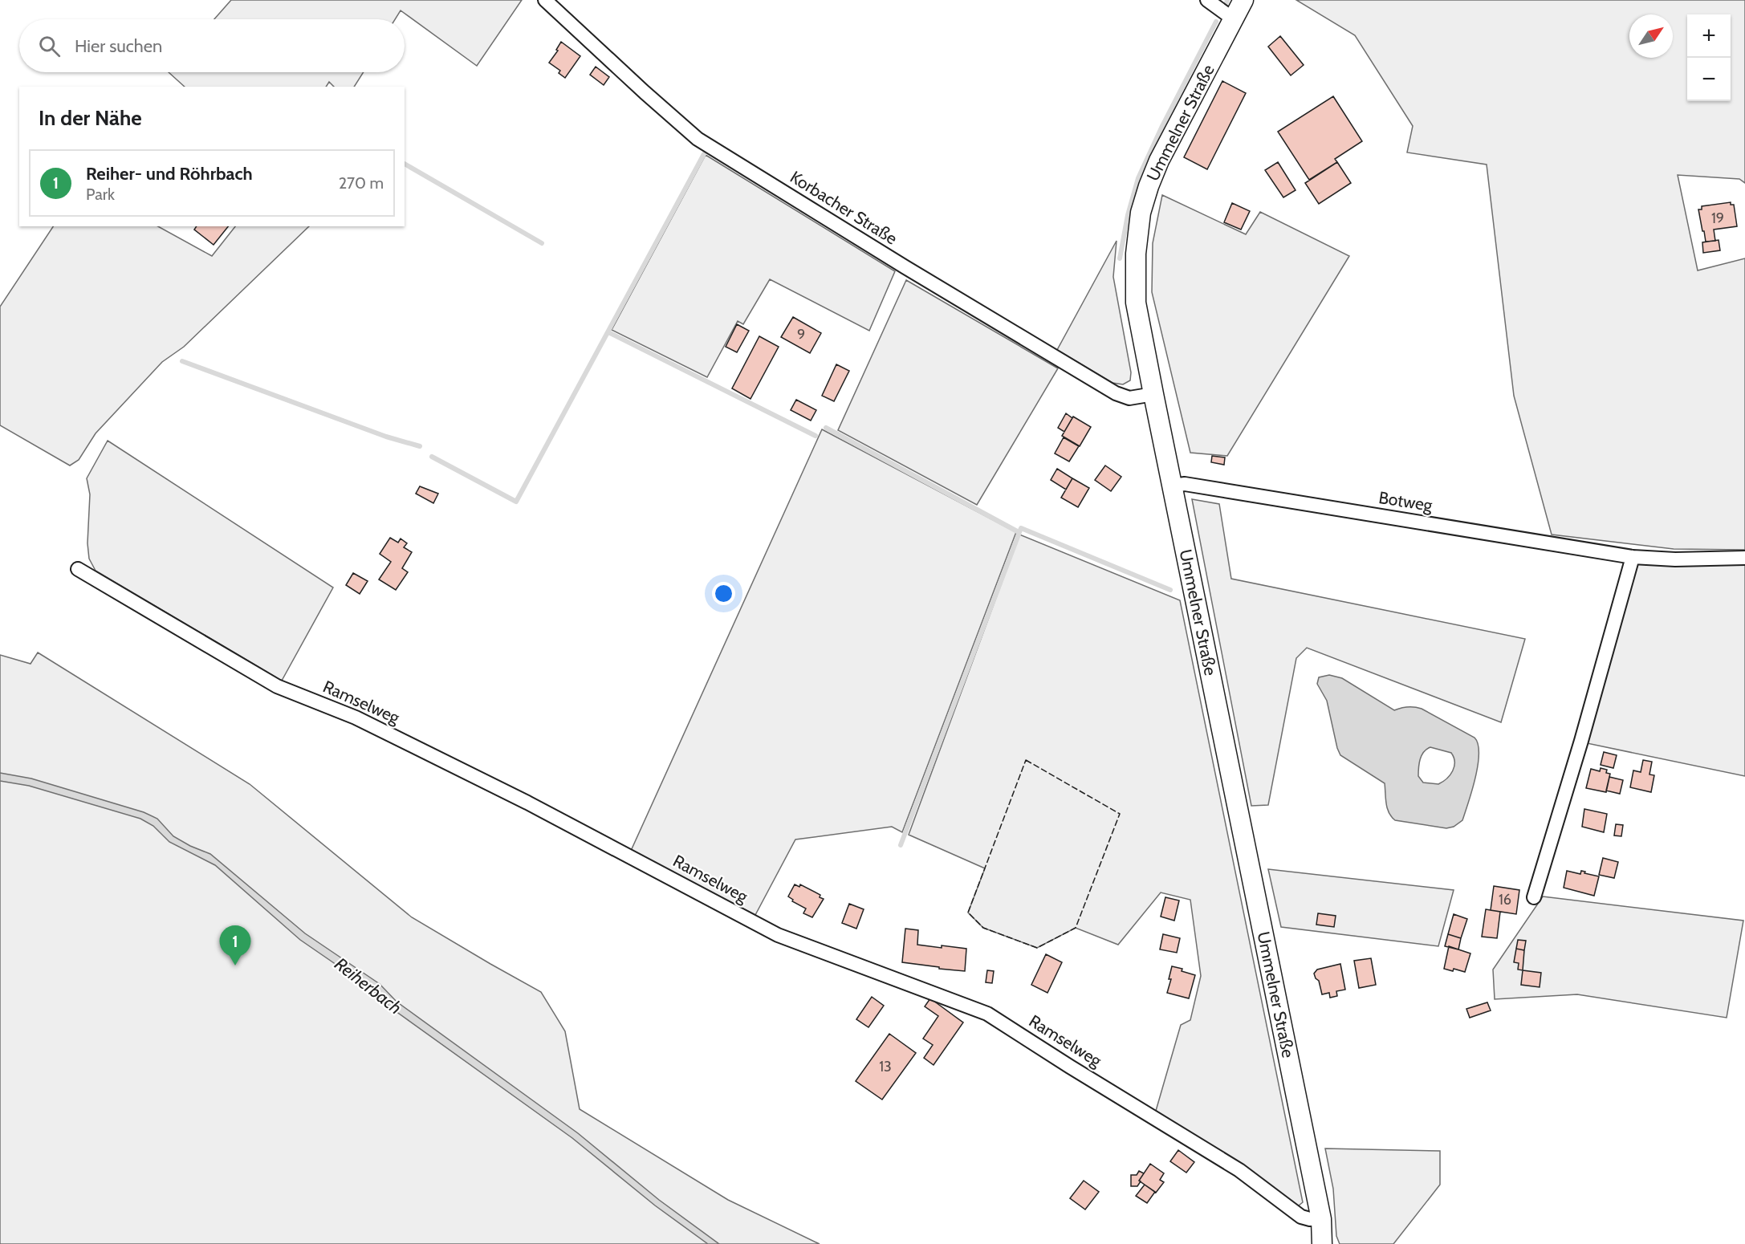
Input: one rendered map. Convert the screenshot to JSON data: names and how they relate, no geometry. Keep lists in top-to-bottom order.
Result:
{
  "streets": {
    "main road": ["Ummelner Straße"],
    "street": ["Korbacher Straße", "Botweg", "Ramselweg"]
  },
  "crossings": [
    ["Ummelner Straße", "Korbacher Straße"],
    ["Ummelner Straße", "Botweg"],
    ["Ummelner Straße", "Ramselweg"]
  ],
  "water": ["Reiherbach"],
  "house_numbers": [
    "19",
    "9",
    "16",
    "13"
  ],
  "north": "top right",
  "page": {
    "map_buttons": ["+", "−"],
    "search": "Hier suchen",
    "heading": "In der Nähe",
    "list": [
      {
        "mark": "1",
        "name": "Reiher- und Röhrbach",
        "note": "Park",
        "value": "270 m"
      }
    ],
    "pins": "1"
  }
}
